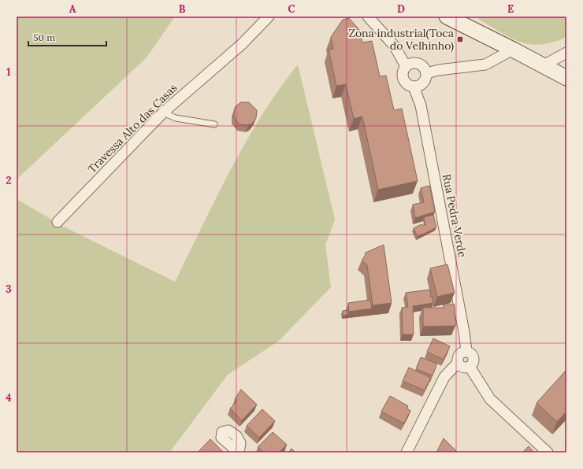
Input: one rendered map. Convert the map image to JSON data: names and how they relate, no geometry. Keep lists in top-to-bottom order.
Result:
{
  "streets": {
    "street": ["Travessa Alto das Casas", "Rua Pedra Verde"]
  },
  "places": {
    "transit": ["Zona industrial(Toca do Velhinho)"]
  },
  "scale_bar": "50 m",
  "grid": {
    "columns": [
      "A",
      "B",
      "C",
      "D",
      "E"
    ],
    "rows": [
      "1",
      "2",
      "3",
      "4"
    ]
  }
}
